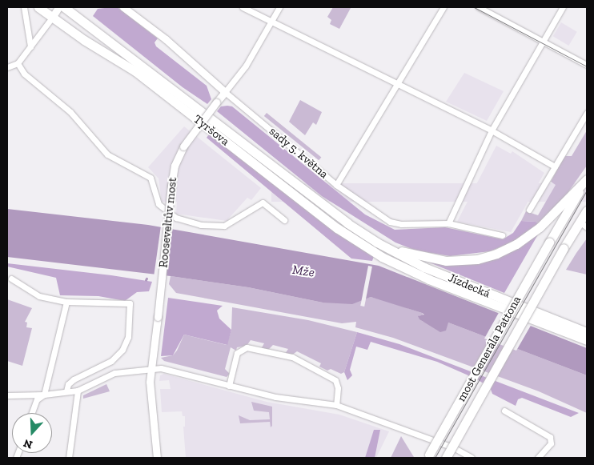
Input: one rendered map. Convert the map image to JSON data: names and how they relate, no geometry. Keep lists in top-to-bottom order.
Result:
{
  "streets": {
    "main road": ["Tyršova", "Jízdecká", "most Generála Pattona"],
    "street": ["sady 5. května", "Rooseveltův most"]
  },
  "crossings": [
    ["Tyršova", "Jízdecká"],
    ["sady 5. května", "Rooseveltův most"]
  ],
  "water": ["Mže"],
  "north": "bottom"
}
